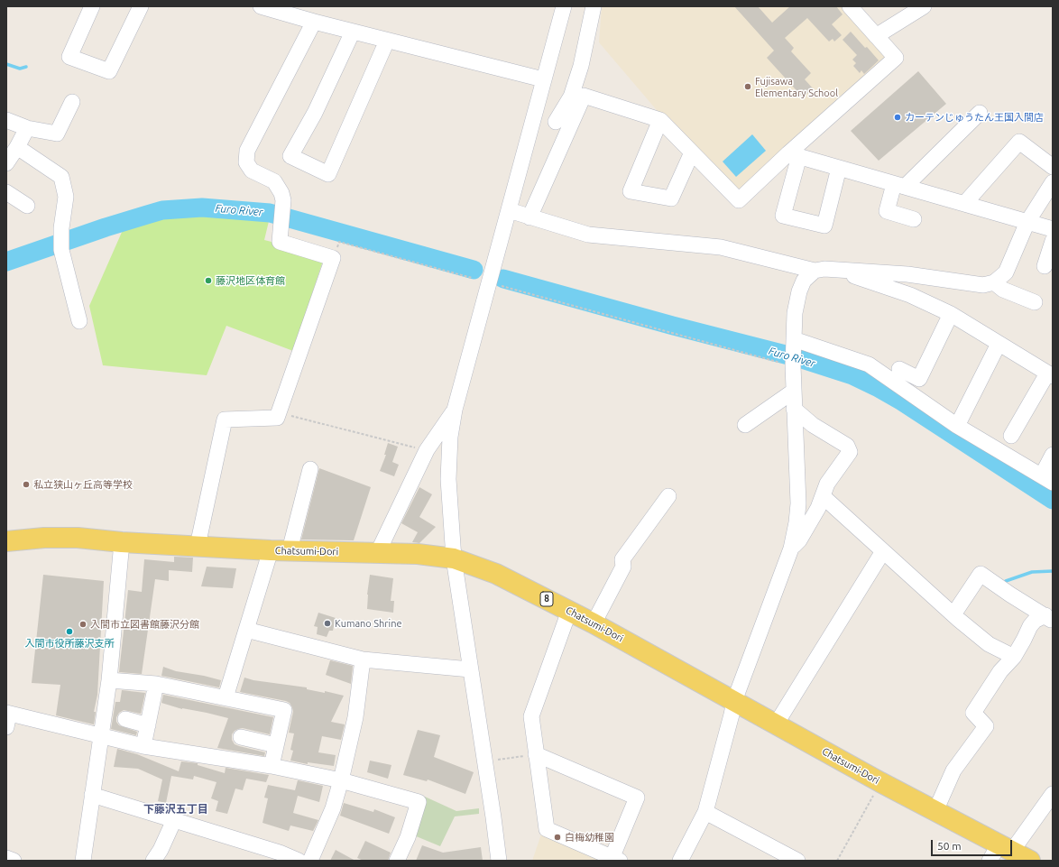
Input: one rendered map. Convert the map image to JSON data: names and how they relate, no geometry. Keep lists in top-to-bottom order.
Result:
{
  "streets": {
    "main road": ["Chatsumi-Dori", "8"]
  },
  "districts": ["下藤沢五丁目"],
  "water": ["Furo River"],
  "places": [
    "Fujisawa Elementary School",
    "カーテンじゅうたん王国入間店",
    "藤沢地区体育館",
    "私立狭山ヶ丘高等学校",
    "Kumano Shrine",
    "入間市立図書館藤沢分館",
    "入間市役所藤沢支所",
    "白梅幼稚園"
  ],
  "scale_bar": "50 m"
}
